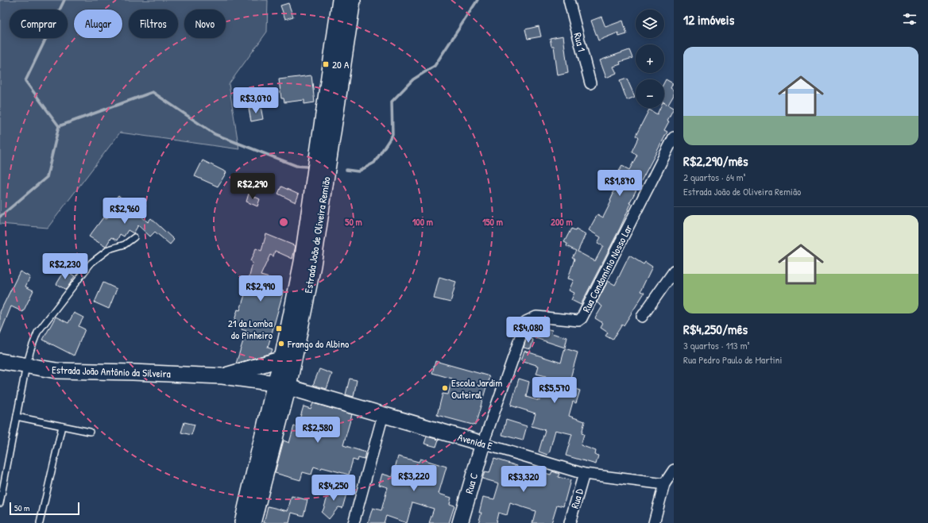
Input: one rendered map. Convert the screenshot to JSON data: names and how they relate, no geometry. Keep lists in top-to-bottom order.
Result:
{
  "streets": {
    "main road": [
      "Estrada João de Oliveira Remião",
      "Estrada João Antônio da Silveira",
      "Avenida E",
      "Rua C"
    ],
    "street": ["Rua 1", "Rua Condomínio Nosso Lar", "Rua D"]
  },
  "crossings": [
    ["Estrada João de Oliveira Remião", "Estrada João Antônio da Silveira"],
    ["Estrada João de Oliveira Remião", "Avenida E"],
    ["Rua Condomínio Nosso Lar", "Avenida E"],
    ["Rua Condomínio Nosso Lar", "Rua C"],
    ["Estrada João Antônio da Silveira", "Avenida E"],
    ["Avenida E", "Rua C"],
    ["Avenida E", "Rua D"]
  ],
  "places": {
    "transit": ["20 A", "21 da Lomba do Pinheiro"],
    "other": ["Frango do Albino", "Escola Jardim Outeiral"]
  },
  "scale_bar": "50 m",
  "page": {
    "heading": "12 imóveis",
    "map_buttons": ["+", "−"],
    "chip": [
      "Comprar",
      "Alugar",
      "Filtros",
      "Novo"
    ],
    "list": [
      {
        "name": "R$2,290/mês",
        "note": "2 quartos · 64 m² · Estrada João de Oliveira Remião"
      },
      {
        "name": "R$4,250/mês",
        "note": "3 quartos · 113 m² · Rua Pedro Paulo de Martini"
      }
    ],
    "price": [
      "R$3,070",
      "R$1,870",
      "R$2,290",
      "R$2,960",
      "R$2,230",
      "R$2,990",
      "R$4,080",
      "R$5,570",
      "R$2,580",
      "R$3,220",
      "R$3,320",
      "R$4,250"
    ],
    "scale": "50 m"
  },
  "rings": [
    "50 m",
    "100 m",
    "150 m",
    "200 m"
  ]
}
